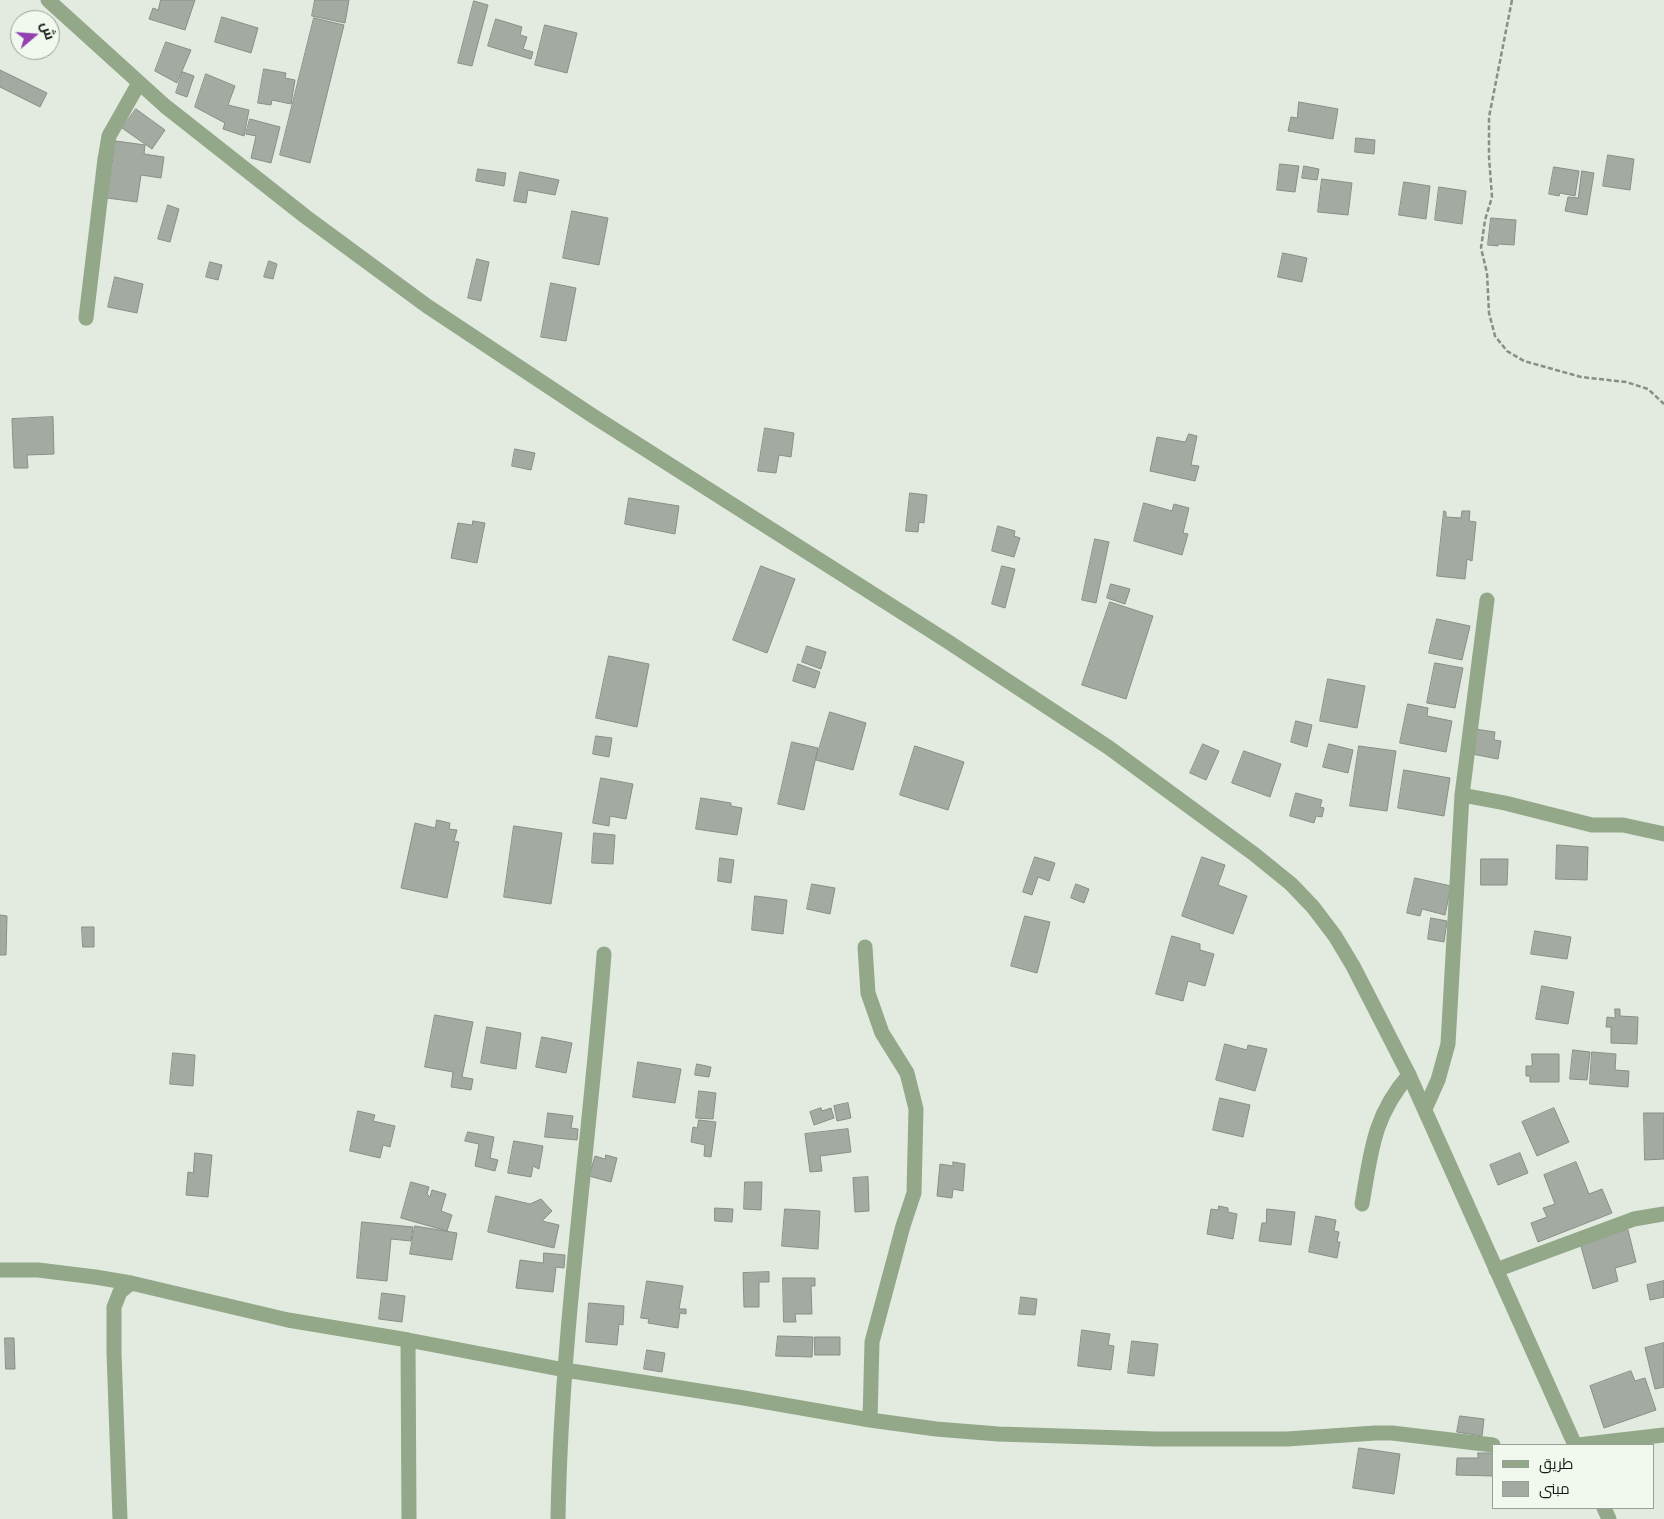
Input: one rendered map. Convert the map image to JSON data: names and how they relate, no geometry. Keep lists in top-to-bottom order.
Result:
{
  "legend": ["طريق", "مبنى"],
  "north": "right"
}
